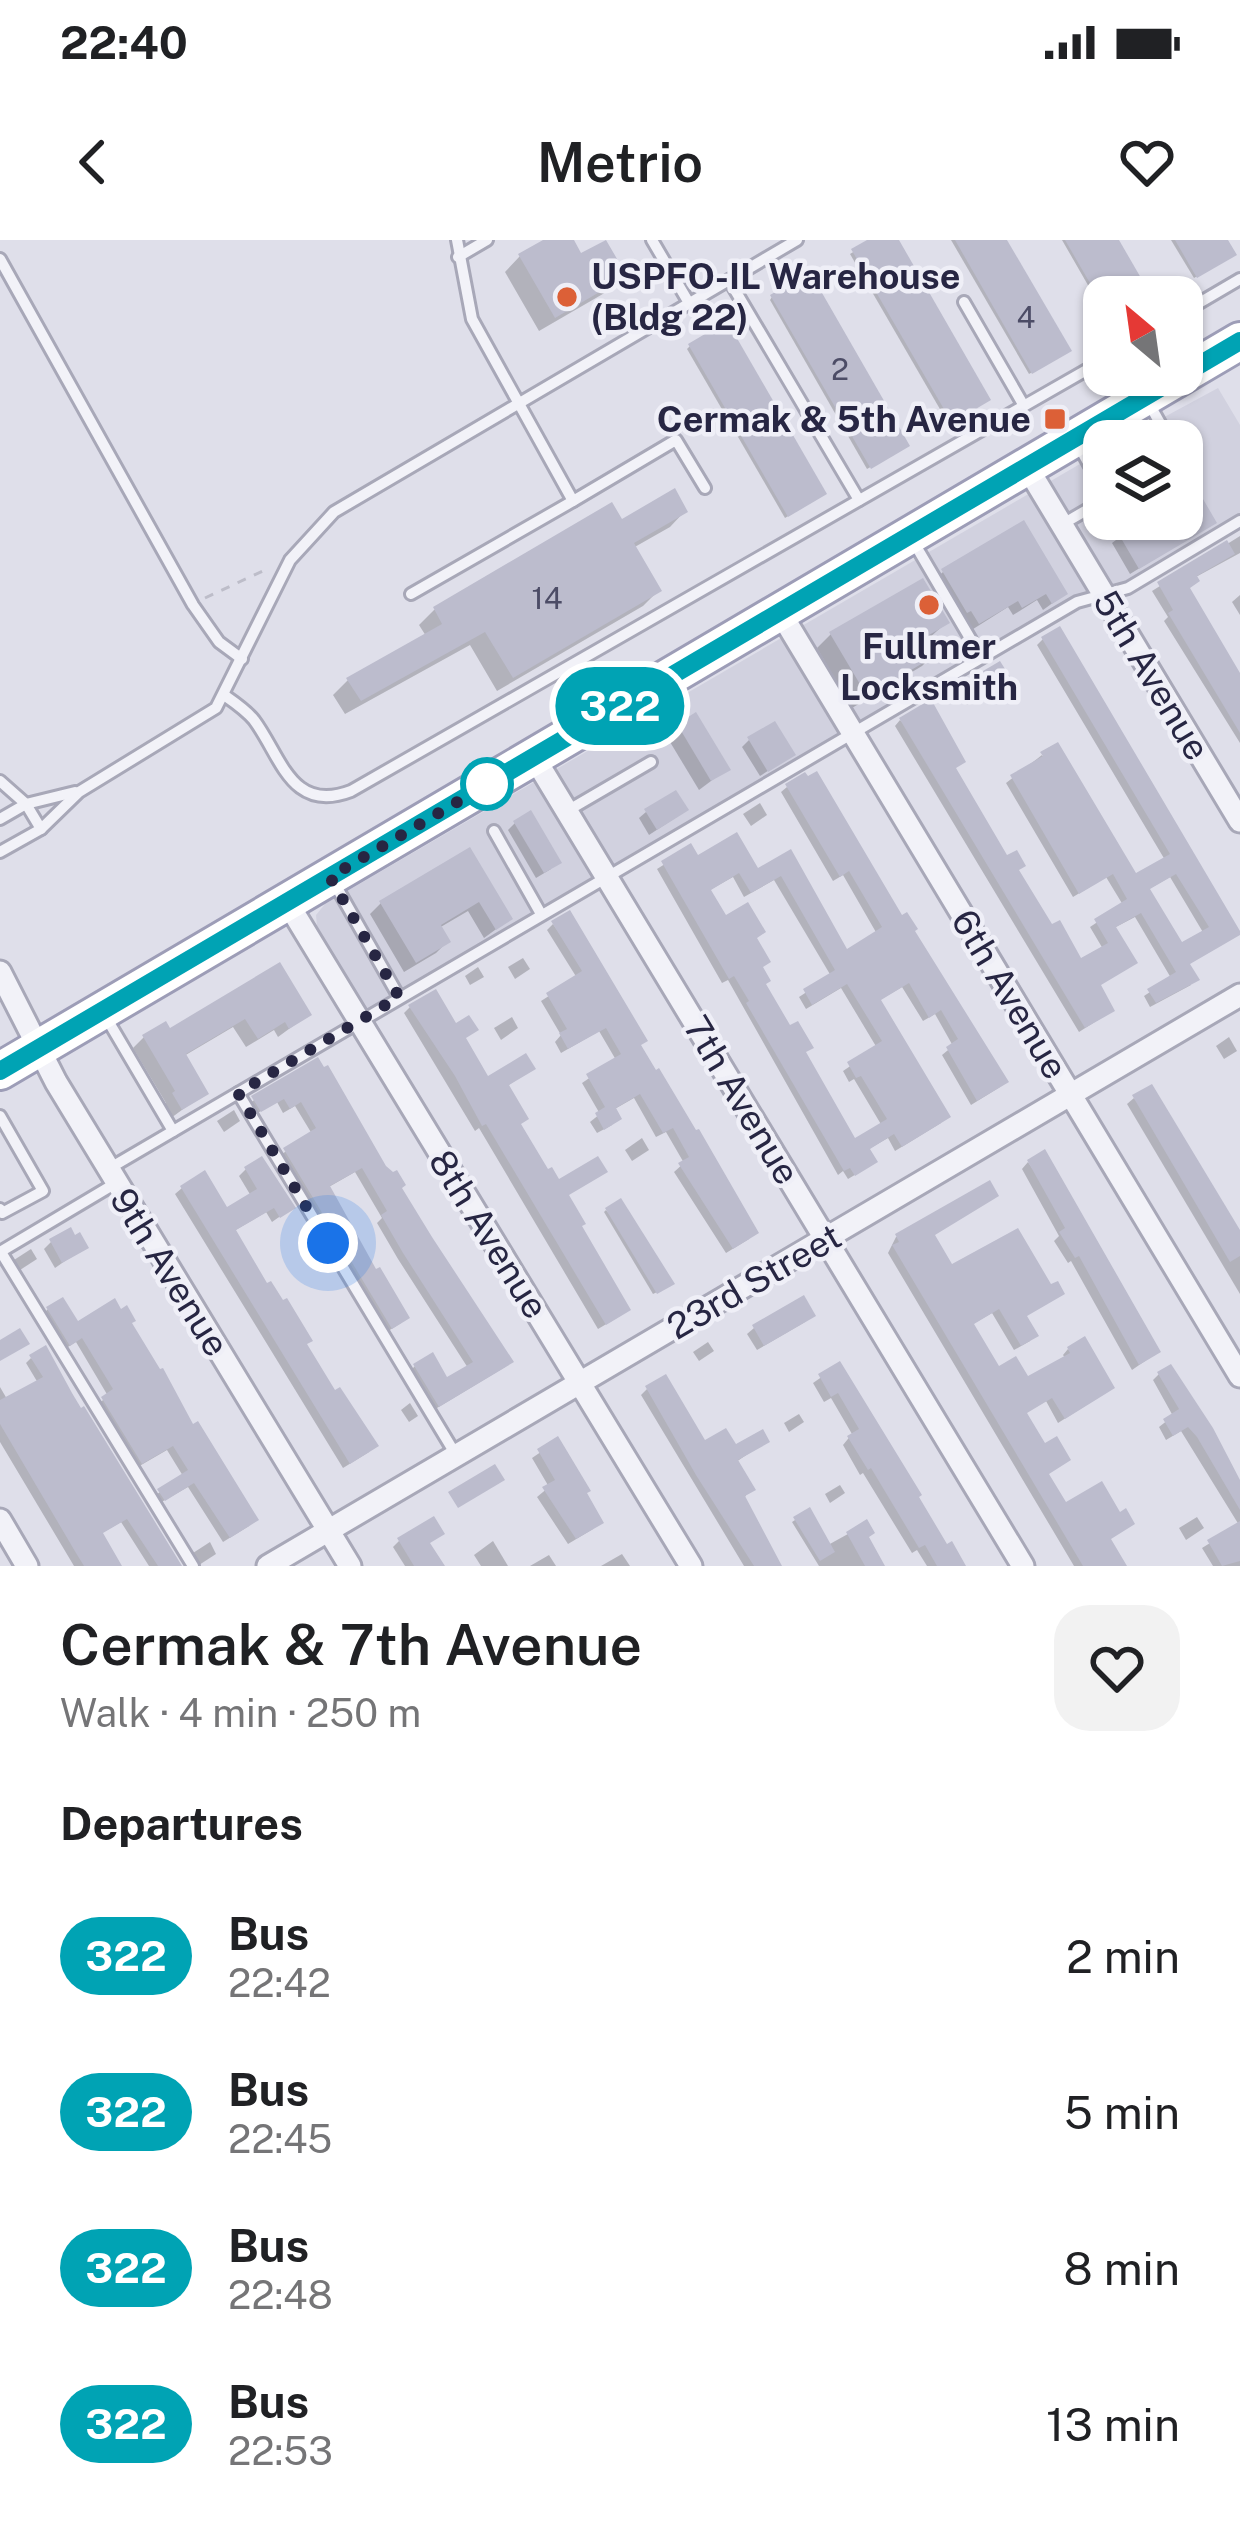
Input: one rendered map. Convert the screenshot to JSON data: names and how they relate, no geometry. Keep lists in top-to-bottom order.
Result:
{
  "streets": {
    "street": [
      "5th Avenue",
      "6th Avenue",
      "7th Avenue",
      "8th Avenue",
      "9th Avenue",
      "23rd Street"
    ]
  },
  "crossings": [
    ["6th Avenue", "23rd Street"],
    ["7th Avenue", "23rd Street"],
    ["8th Avenue", "23rd Street"],
    ["9th Avenue", "23rd Street"]
  ],
  "places": {
    "other": ["USPFO-IL Warehouse (Bldg 22)", "Fullmer Locksmith"],
    "transit": ["Cermak & 5th Avenue"]
  },
  "lines": ["bus line 322"],
  "house_numbers": ["4", "2", "14"],
  "north": "top left",
  "page": {
    "status": "22:40",
    "header": "Metrio",
    "on_map": "322",
    "heading": [
      ["Cermak & 7th Avenue", "Walk · 4 min · 250 m"],
      "Departures"
    ],
    "list": [
      {
        "mark": "322",
        "name": "Bus",
        "note": "22:42",
        "value": "2 min"
      },
      {
        "mark": "322",
        "name": "Bus",
        "note": "22:45",
        "value": "5 min"
      },
      {
        "mark": "322",
        "name": "Bus",
        "note": "22:48",
        "value": "8 min"
      },
      {
        "mark": "322",
        "name": "Bus",
        "note": "22:53",
        "value": "13 min"
      }
    ]
  }
}
